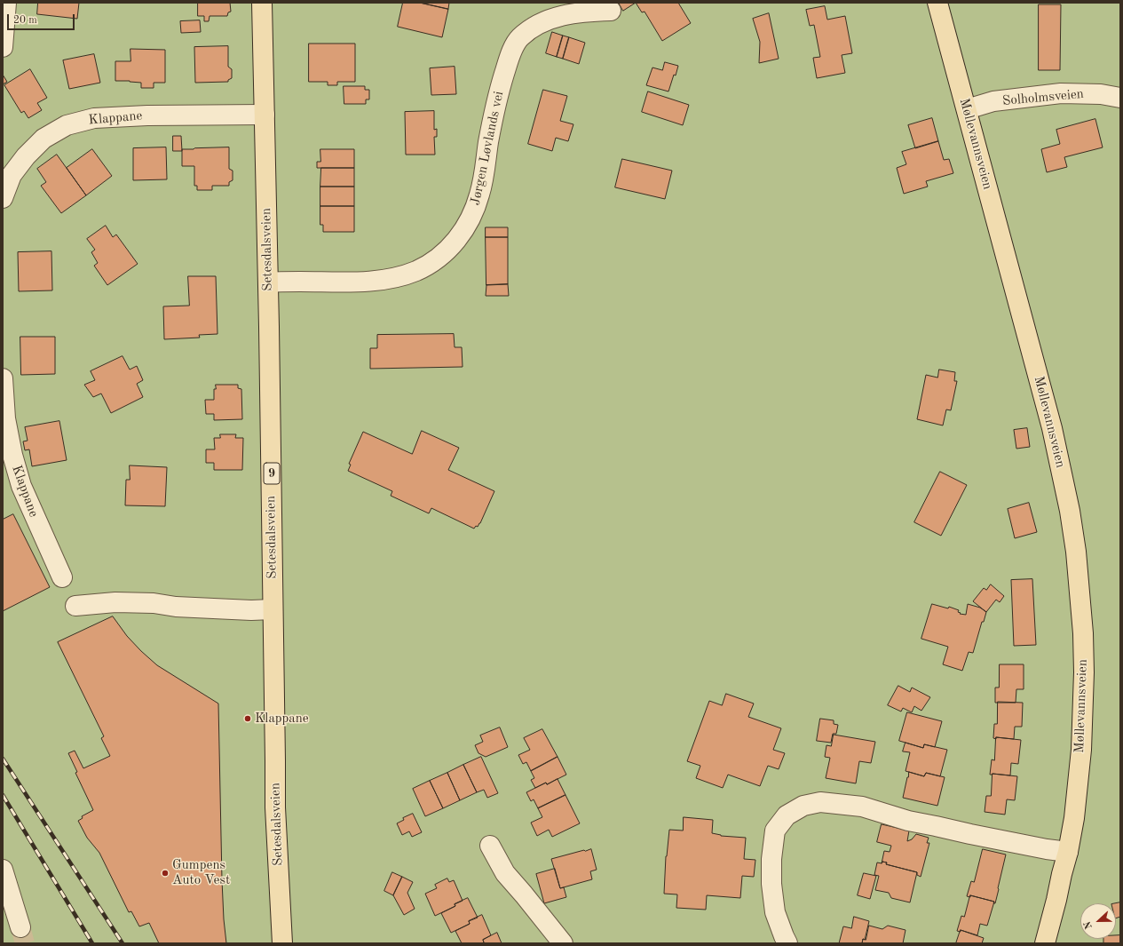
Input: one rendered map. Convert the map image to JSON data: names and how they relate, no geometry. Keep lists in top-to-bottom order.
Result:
{
  "streets": {
    "main road": ["Møllevannsveien", "Setesdalsveien", "9"],
    "street": ["Solholmsveien", "Klappane", "Jørgen Løvlands vei"]
  },
  "crossings": [
    ["Solholmsveien", "Møllevannsveien"],
    ["Klappane", "Setesdalsveien"],
    ["Jørgen Løvlands vei", "Setesdalsveien"]
  ],
  "places": ["Klappane", "Gumpens Auto Vest"],
  "scale_bar": "20 m",
  "north": "left"
}
